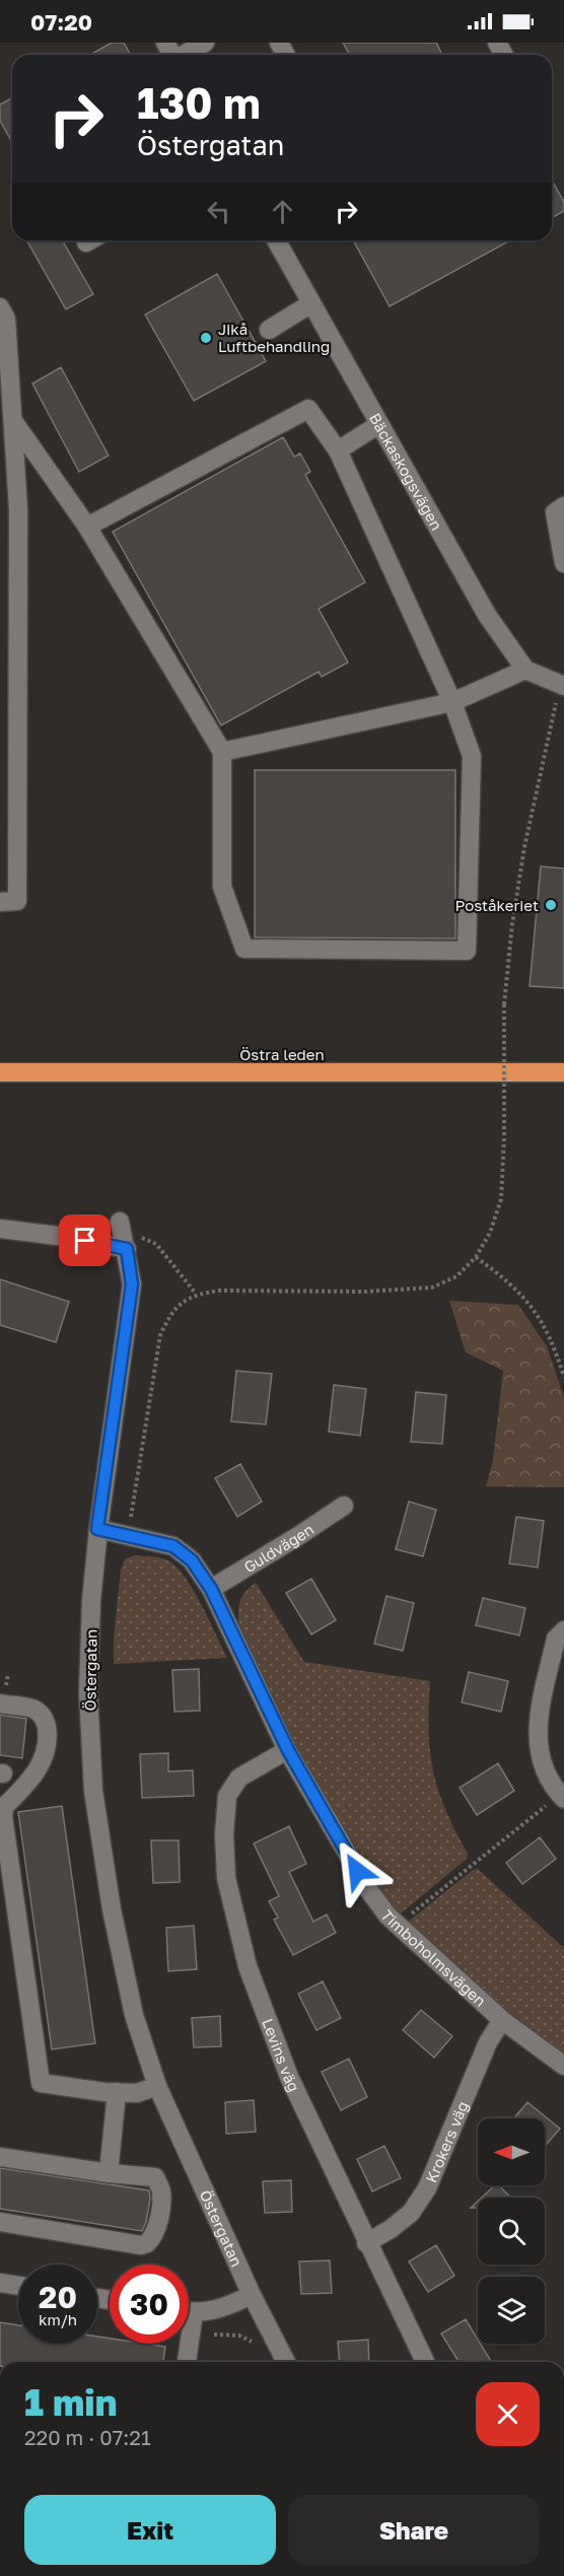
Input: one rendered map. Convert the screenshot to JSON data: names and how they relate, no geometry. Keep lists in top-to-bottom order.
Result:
{
  "streets": {
    "highway": ["Östra leden"],
    "street": [
      "Bäckaskogsvägen",
      "Guldvägen",
      "Östergatan",
      "Timboholmsvägen",
      "Levins väg",
      "Krokers väg"
    ]
  },
  "crossings": [
    ["Guldvägen", "Timboholmsvägen"],
    ["Östergatan", "Timboholmsvägen"],
    ["Timboholmsvägen", "Levins väg"],
    ["Timboholmsvägen", "Krokers väg"],
    ["Levins väg", "Krokers väg"]
  ],
  "places": ["Jikå Luftbehandling", "Poståkeriet"],
  "north": "left",
  "page": {
    "status": "07:20",
    "turn": ["130 m", "Östergatan"],
    "speed": "20 km/h",
    "limit": "30",
    "heading": ["1 min", "220 m · 07:21"],
    "buttons": ["Exit", "Share"]
  }
}
